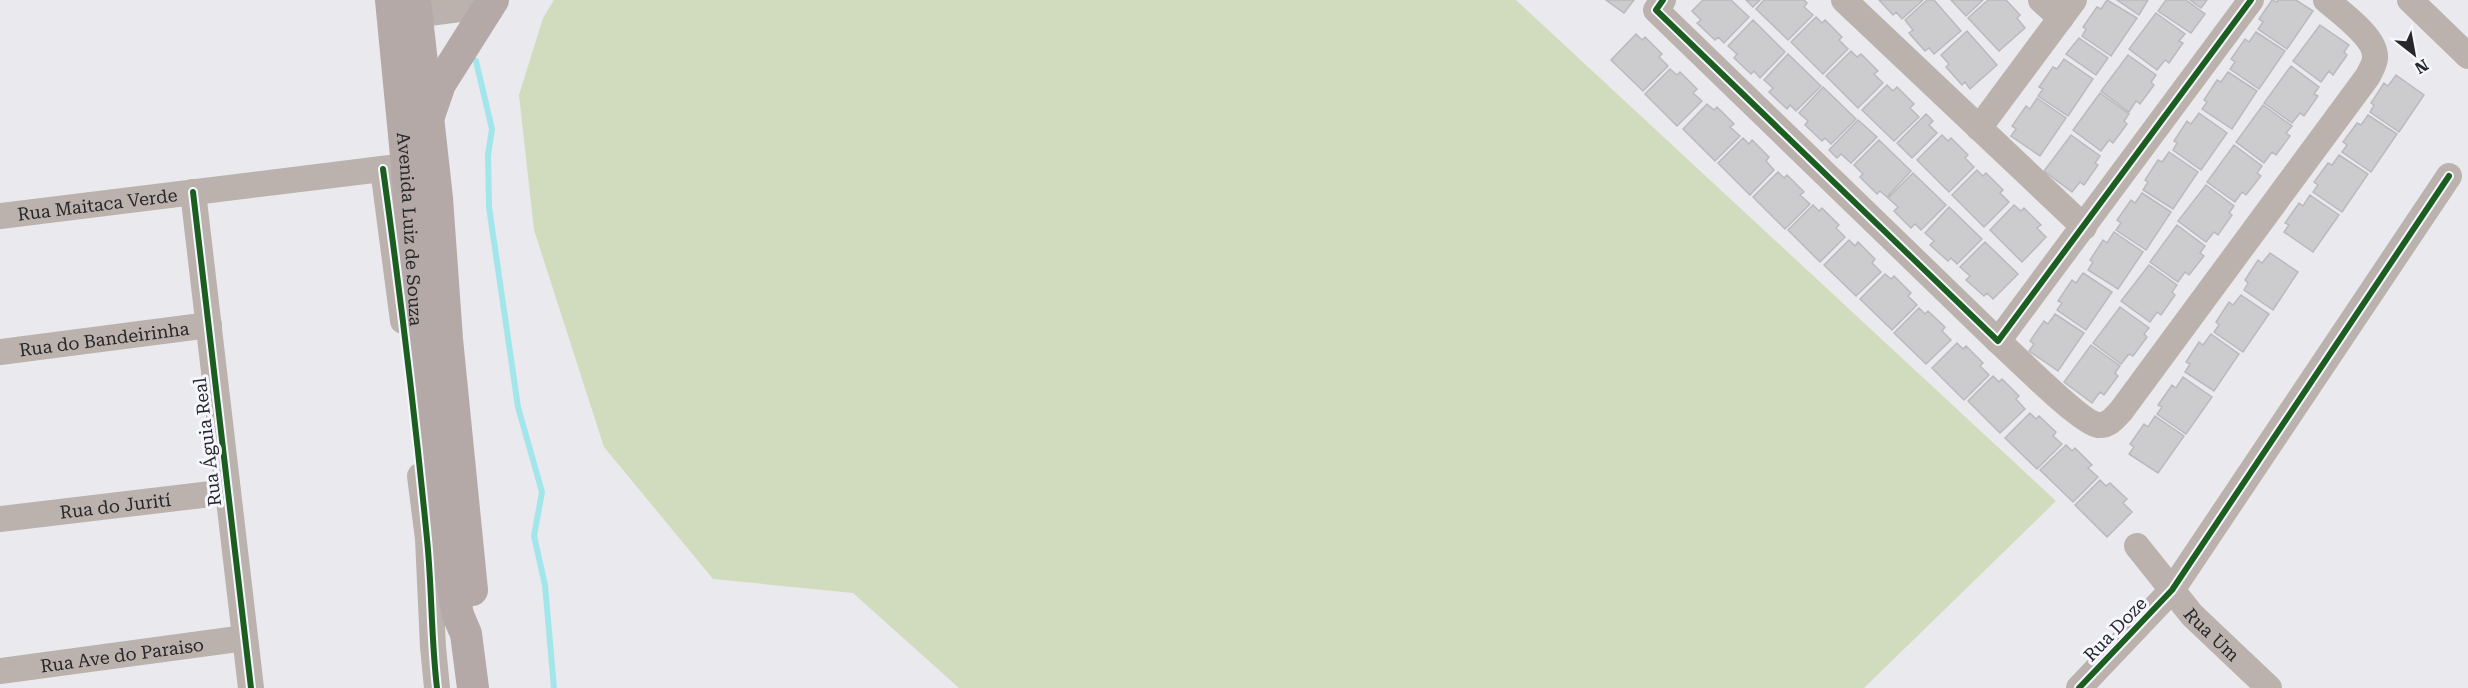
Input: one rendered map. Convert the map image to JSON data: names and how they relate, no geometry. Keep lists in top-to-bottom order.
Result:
{
  "streets": {
    "main road": ["Avenida Luiz de Souza"],
    "street": [
      "Rua Maitaca Verde",
      "Rua do Bandeirinha",
      "Rua Águia Real",
      "Rua do Jurití",
      "Rua Doze",
      "Rua Um",
      "Rua Ave do Paraiso"
    ]
  },
  "crossings": [
    ["Rua Maitaca Verde", "Avenida Luiz de Souza"],
    ["Rua Maitaca Verde", "Rua Águia Real"],
    ["Rua do Bandeirinha", "Rua Águia Real"],
    ["Rua Águia Real", "Rua do Jurití"],
    ["Rua Águia Real", "Rua Ave do Paraiso"],
    ["Rua Doze", "Rua Um"]
  ],
  "north": "bottom right"
}
